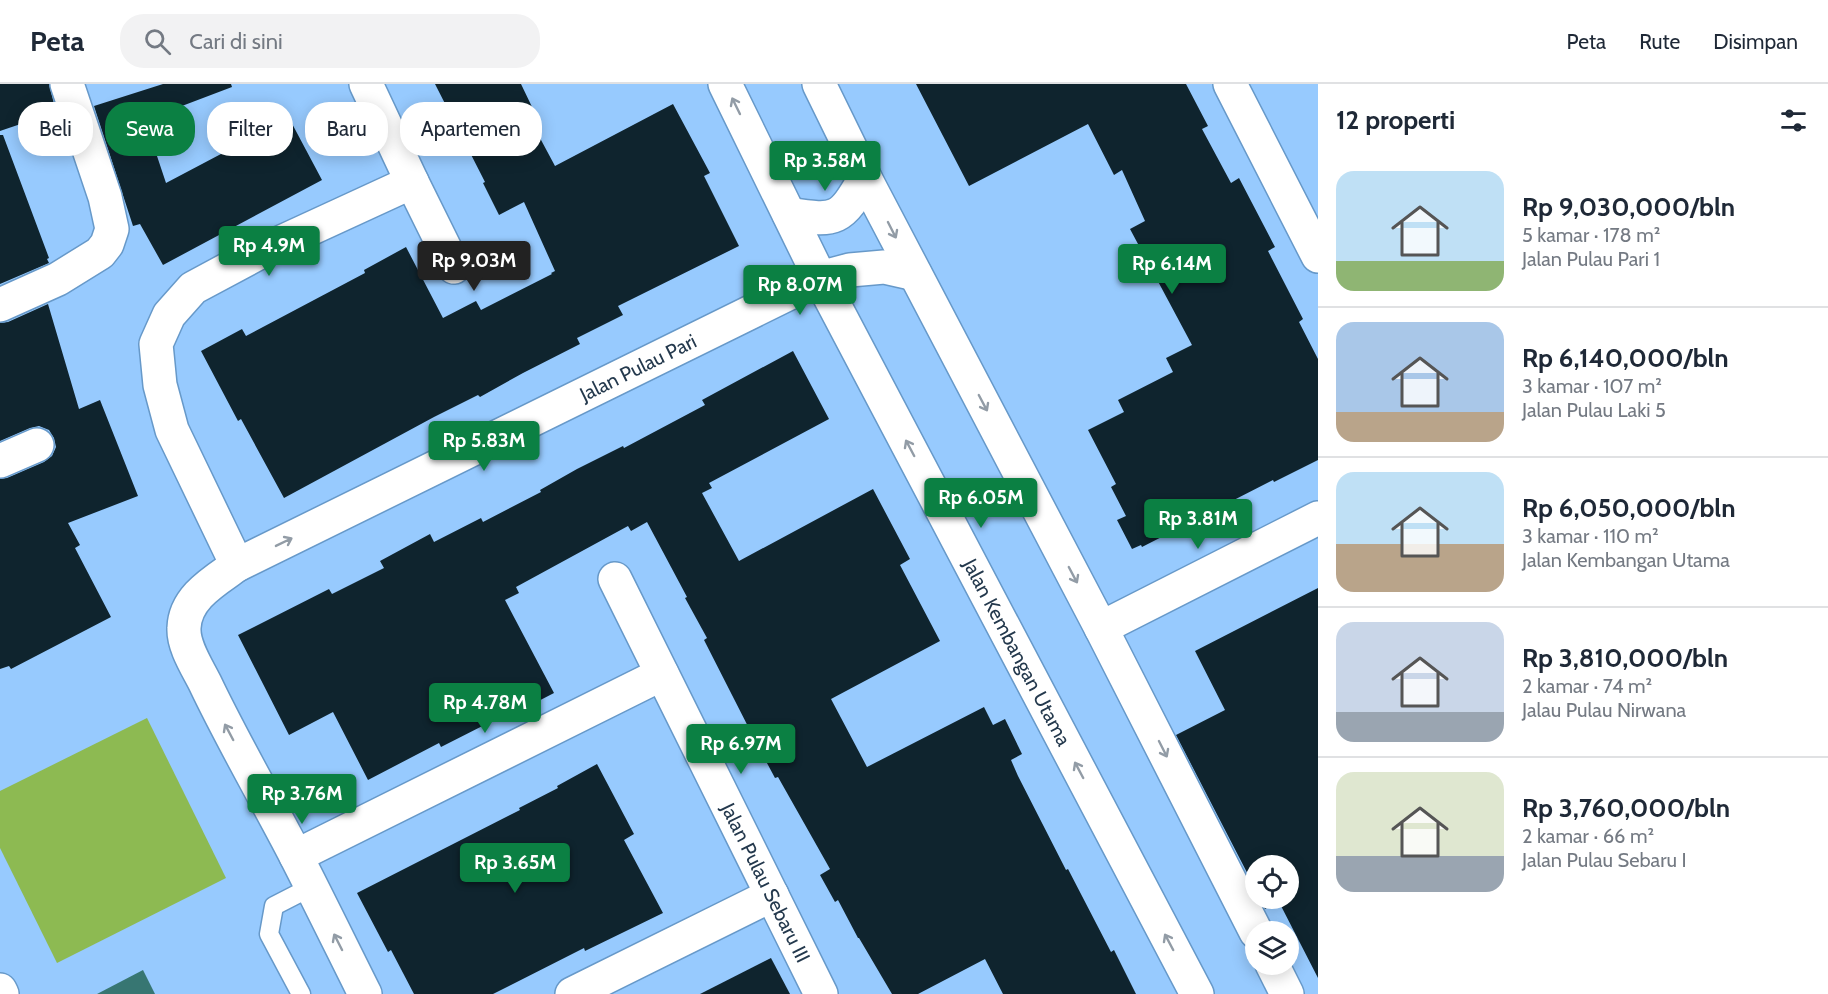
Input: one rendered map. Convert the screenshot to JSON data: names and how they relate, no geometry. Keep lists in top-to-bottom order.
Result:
{
  "streets": {
    "street": ["Jalan Pulau Pari", "Jalan Kembangan Utama", "Jalan Pulau Sebaru III"]
  },
  "crossings": [
    ["Jalan Pulau Pari", "Jalan Kembangan Utama"]
  ],
  "page": {
    "header": "Peta",
    "search": "Cari di sini",
    "nav": ["Peta", "Rute", "Disimpan"],
    "heading": "12 properti",
    "chip": [
      "Beli",
      "Sewa",
      "Filter",
      "Baru",
      "Apartemen"
    ],
    "price": [
      "Rp 3.58M",
      "Rp 4.9M",
      "Rp 9.03M",
      "Rp 6.14M",
      "Rp 8.07M",
      "Rp 5.83M",
      "Rp 6.05M",
      "Rp 3.81M",
      "Rp 4.78M",
      "Rp 6.97M",
      "Rp 3.76M",
      "Rp 3.65M"
    ],
    "list": [
      {
        "name": "Rp 9,030,000/bln",
        "note": "5 kamar · 178 m² · Jalan Pulau Pari 1"
      },
      {
        "name": "Rp 6,140,000/bln",
        "note": "3 kamar · 107 m² · Jalan Pulau Laki 5"
      },
      {
        "name": "Rp 6,050,000/bln",
        "note": "3 kamar · 110 m² · Jalan Kembangan Utama"
      },
      {
        "name": "Rp 3,810,000/bln",
        "note": "2 kamar · 74 m² · Jalau Pulau Nirwana"
      },
      {
        "name": "Rp 3,760,000/bln",
        "note": "2 kamar · 66 m² · Jalan Pulau Sebaru I"
      }
    ]
  }
}
